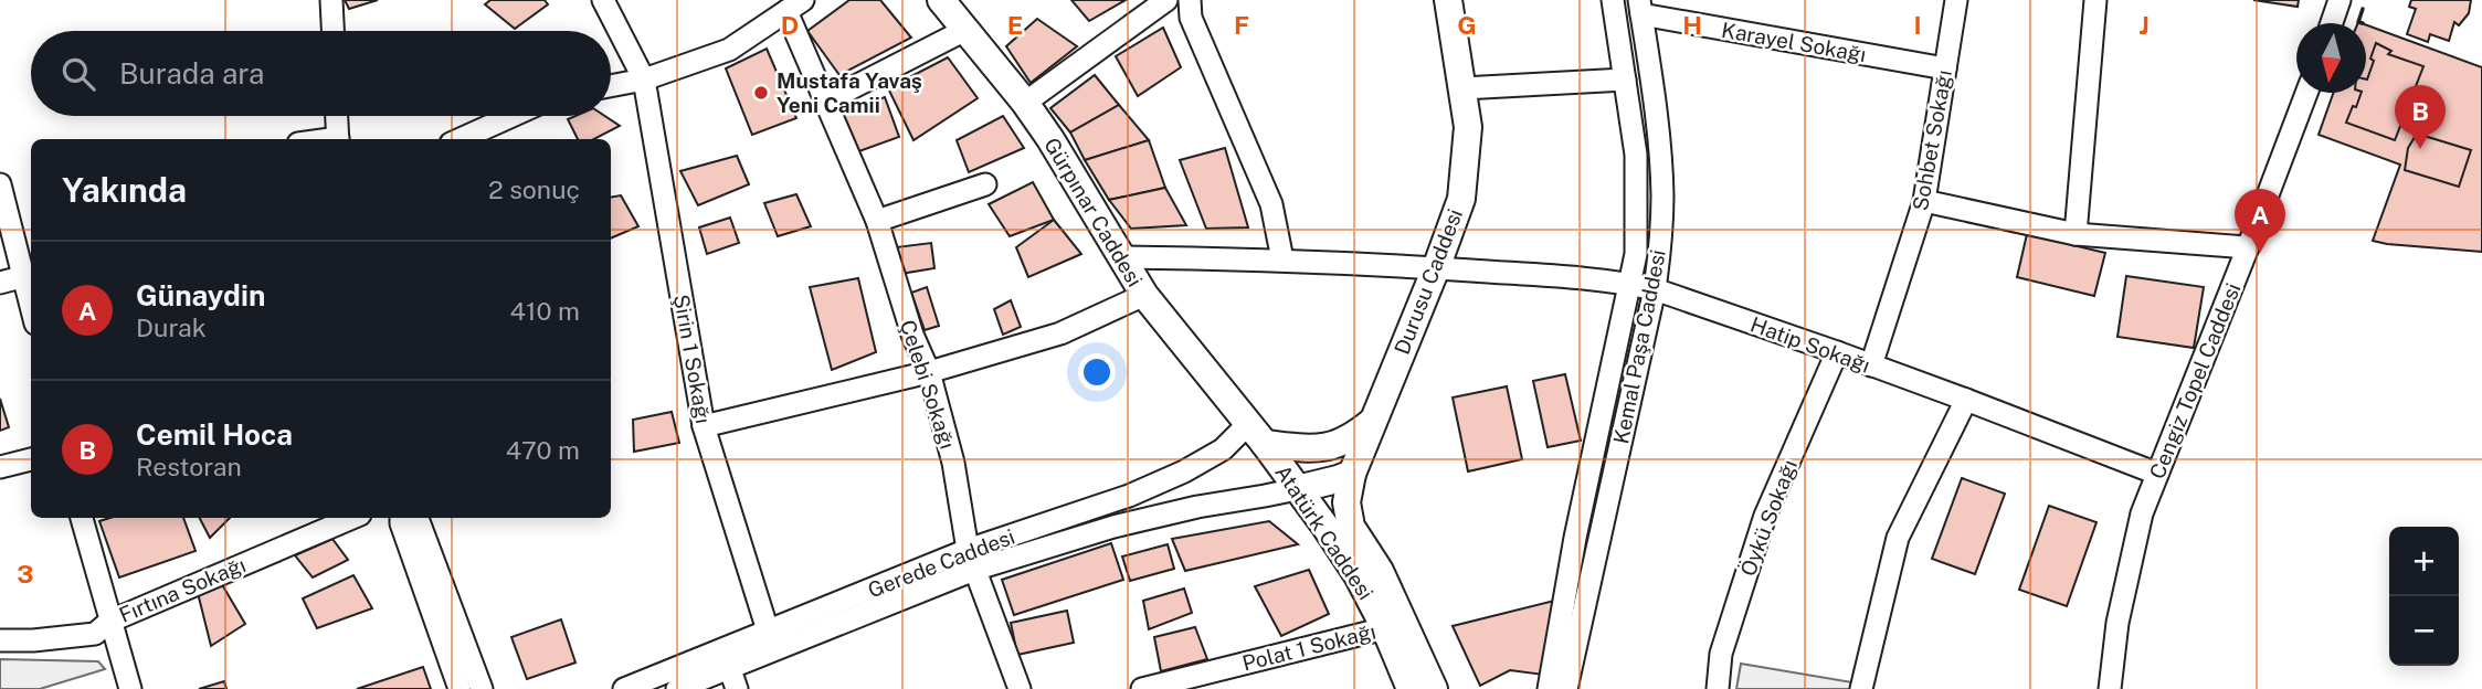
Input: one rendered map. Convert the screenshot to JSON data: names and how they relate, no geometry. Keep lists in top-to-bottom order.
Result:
{
  "streets": {
    "main road": ["Gürpınar Caddesi", "Durusu Caddesi", "Atatürk Caddesi"],
    "street": [
      "Karayel Sokağı",
      "Sohbet Sokağı",
      "Hatip Sokağı",
      "Kemal Paşa Caddesi",
      "Şirin 1 Sokağı",
      "Cengiz Topel Caddesi",
      "Çelebi Sokağı",
      "Öykü Sokağı",
      "Gerede Caddesi",
      "Fırtına Sokağı",
      "Polat 1 Sokağı"
    ]
  },
  "crossings": [
    ["Karayel Sokağı", "Sohbet Sokağı"],
    ["Karayel Sokağı", "Kemal Paşa Caddesi"],
    ["Sohbet Sokağı", "Hatip Sokağı"],
    ["Gürpınar Caddesi", "Hatip Sokağı"],
    ["Gürpınar Caddesi", "Atatürk Caddesi"],
    ["Gürpınar Caddesi", "Gerede Caddesi"],
    ["Durusu Caddesi", "Hatip Sokağı"],
    ["Durusu Caddesi", "Atatürk Caddesi"],
    ["Hatip Sokağı", "Kemal Paşa Caddesi"],
    ["Hatip Sokağı", "Cengiz Topel Caddesi"],
    ["Hatip Sokağı", "Öykü Sokağı"],
    ["Şirin 1 Sokağı", "Gerede Caddesi"],
    ["Çelebi Sokağı", "Gerede Caddesi"],
    ["Atatürk Caddesi", "Gerede Caddesi"],
    ["Atatürk Caddesi", "Polat 1 Sokağı"]
  ],
  "places": ["Mustafa Yavaş Yeni Camii"],
  "north": "bottom",
  "page": {
    "search": "Burada ara",
    "pins": ["B", "A"],
    "heading": ["Yakında", "2 sonuç"],
    "list": [
      {
        "mark": "A",
        "name": "Günaydin",
        "note": "Durak",
        "value": "410 m"
      },
      {
        "mark": "B",
        "name": "Cemil Hoca",
        "note": "Restoran",
        "value": "470 m"
      }
    ],
    "map_buttons": ["+", "−"]
  },
  "grid": {
    "columns": [
      "D",
      "E",
      "F",
      "G",
      "H",
      "I",
      "J"
    ],
    "rows": ["3"]
  }
}
